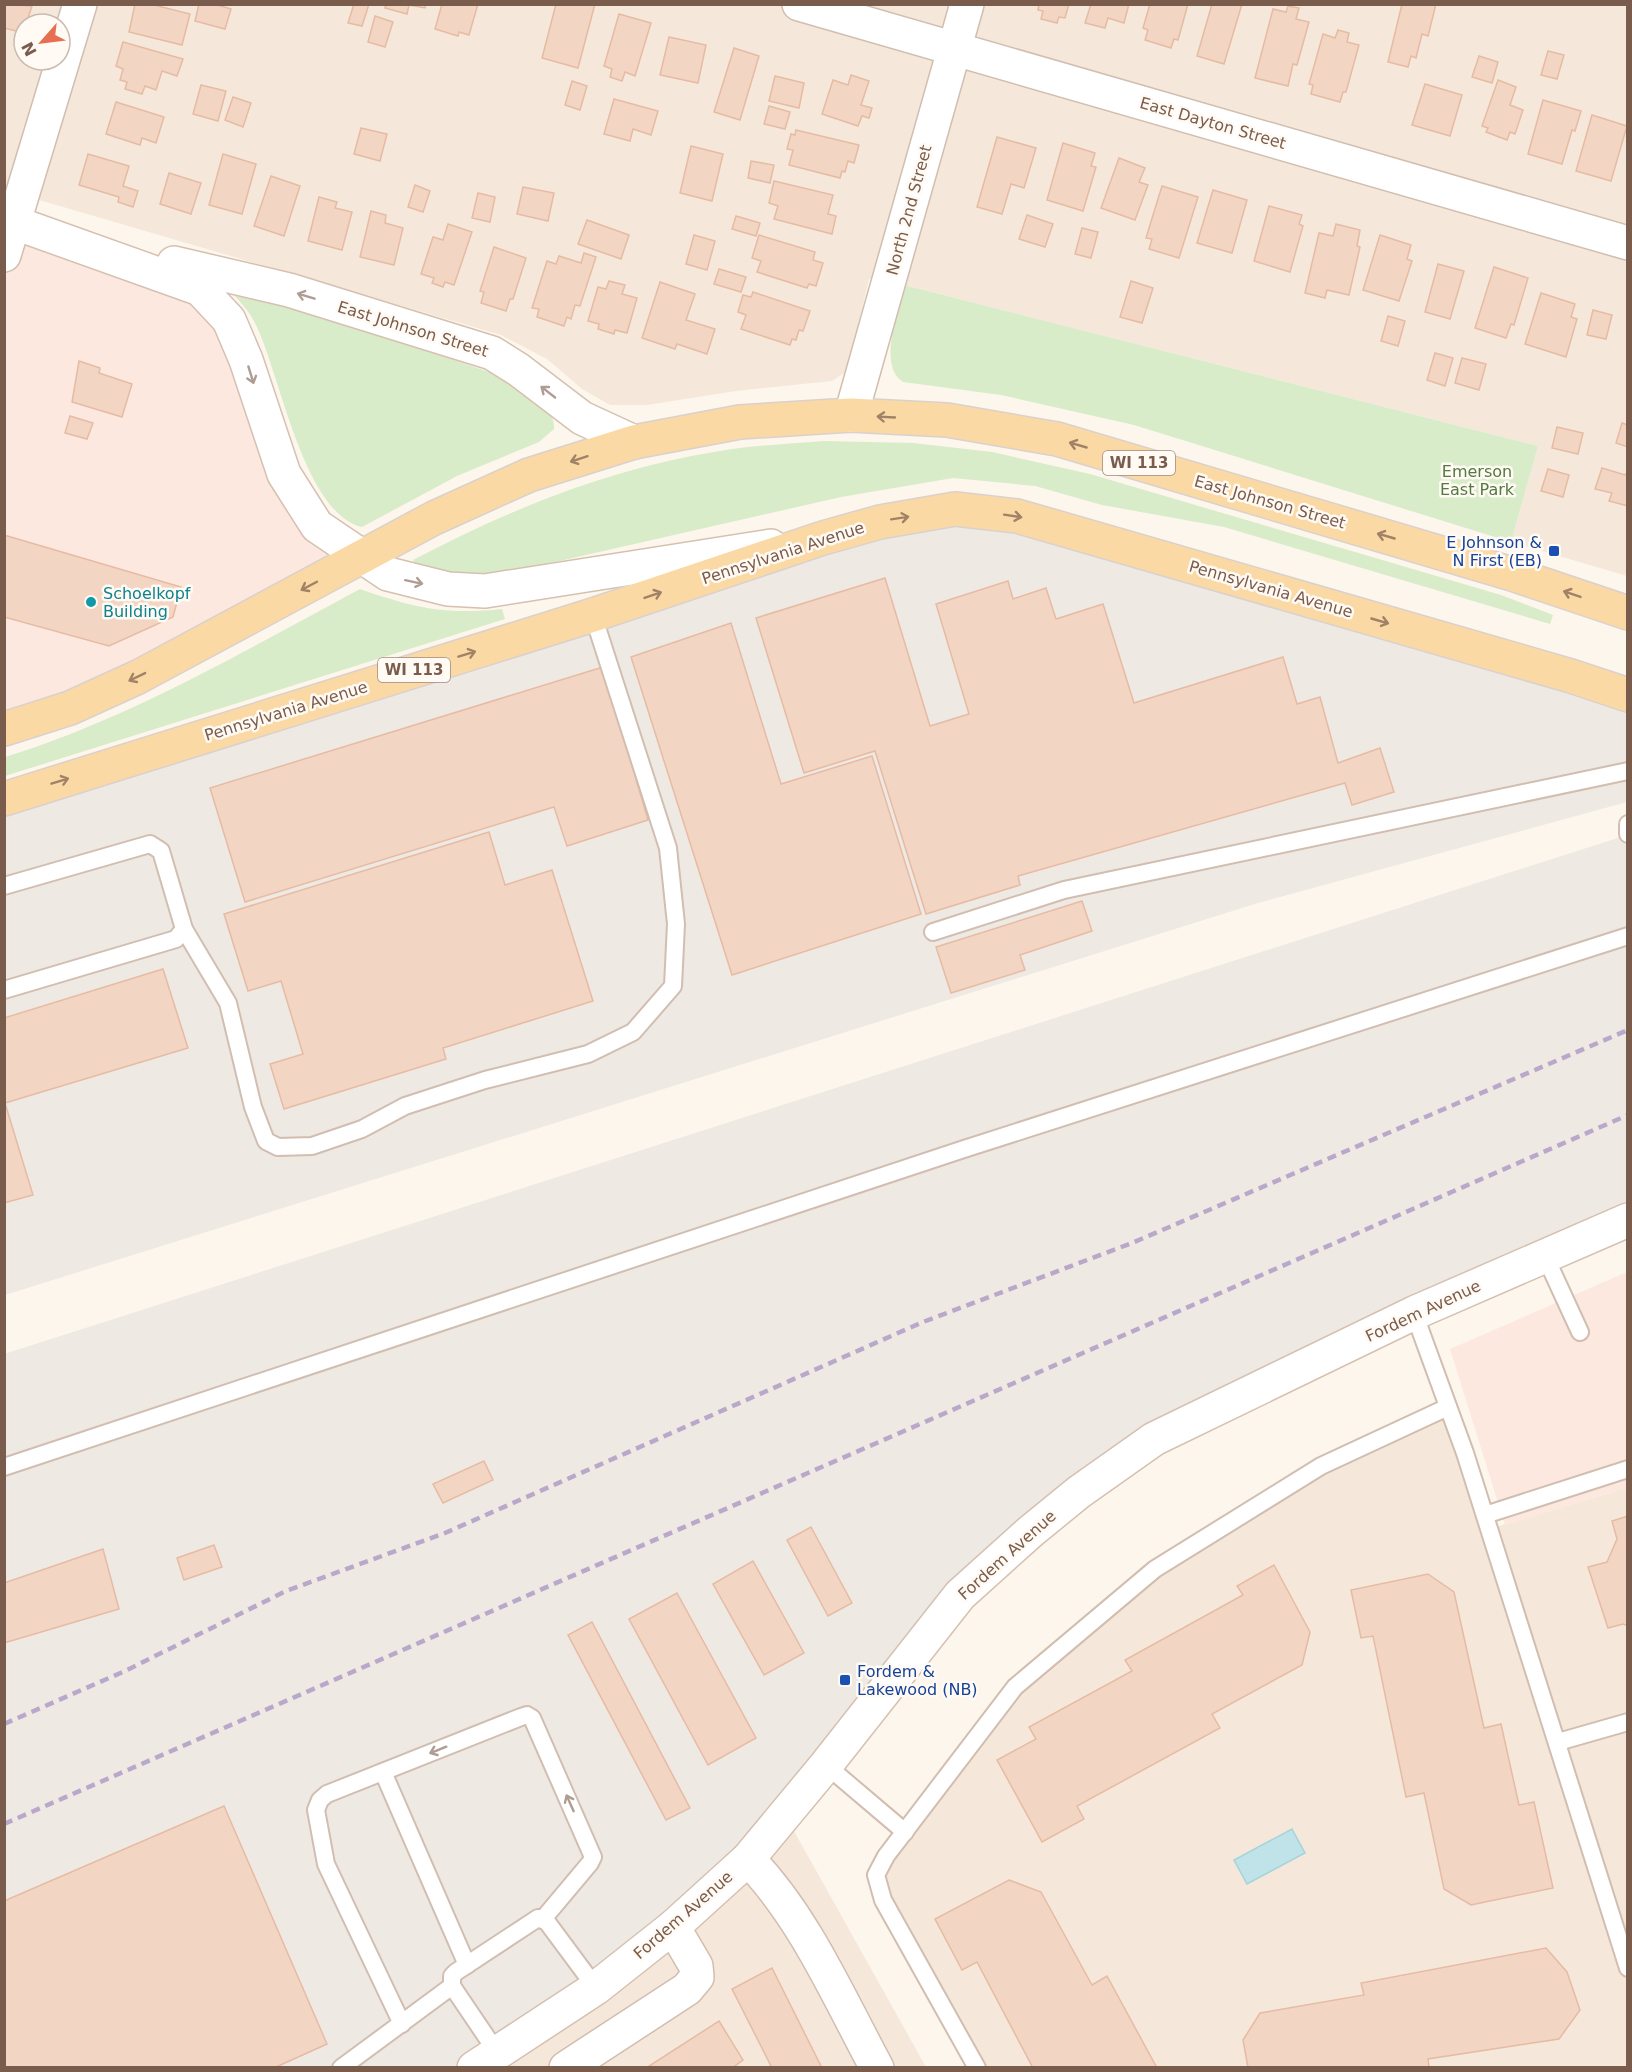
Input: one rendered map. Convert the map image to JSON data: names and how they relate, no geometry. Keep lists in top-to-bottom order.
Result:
{
  "streets": {
    "main road": ["East Johnson Street", "WI 113", "Pennsylvania Avenue"],
    "street": ["East Dayton Street", "North 2nd Street", "Fordem Avenue"]
  },
  "crossings": [
    ["East Dayton Street", "North 2nd Street"],
    ["North 2nd Street", "East Johnson Street"],
    ["East Johnson Street", "WI 113"],
    ["East Johnson Street", "Pennsylvania Avenue"]
  ],
  "parks": ["Emerson East Park"],
  "places": {
    "transit": ["E Johnson & N First (EB)", "Fordem & Lakewood (NB)"],
    "other": ["Schoelkopf Building"]
  },
  "north": "bottom left"
}
